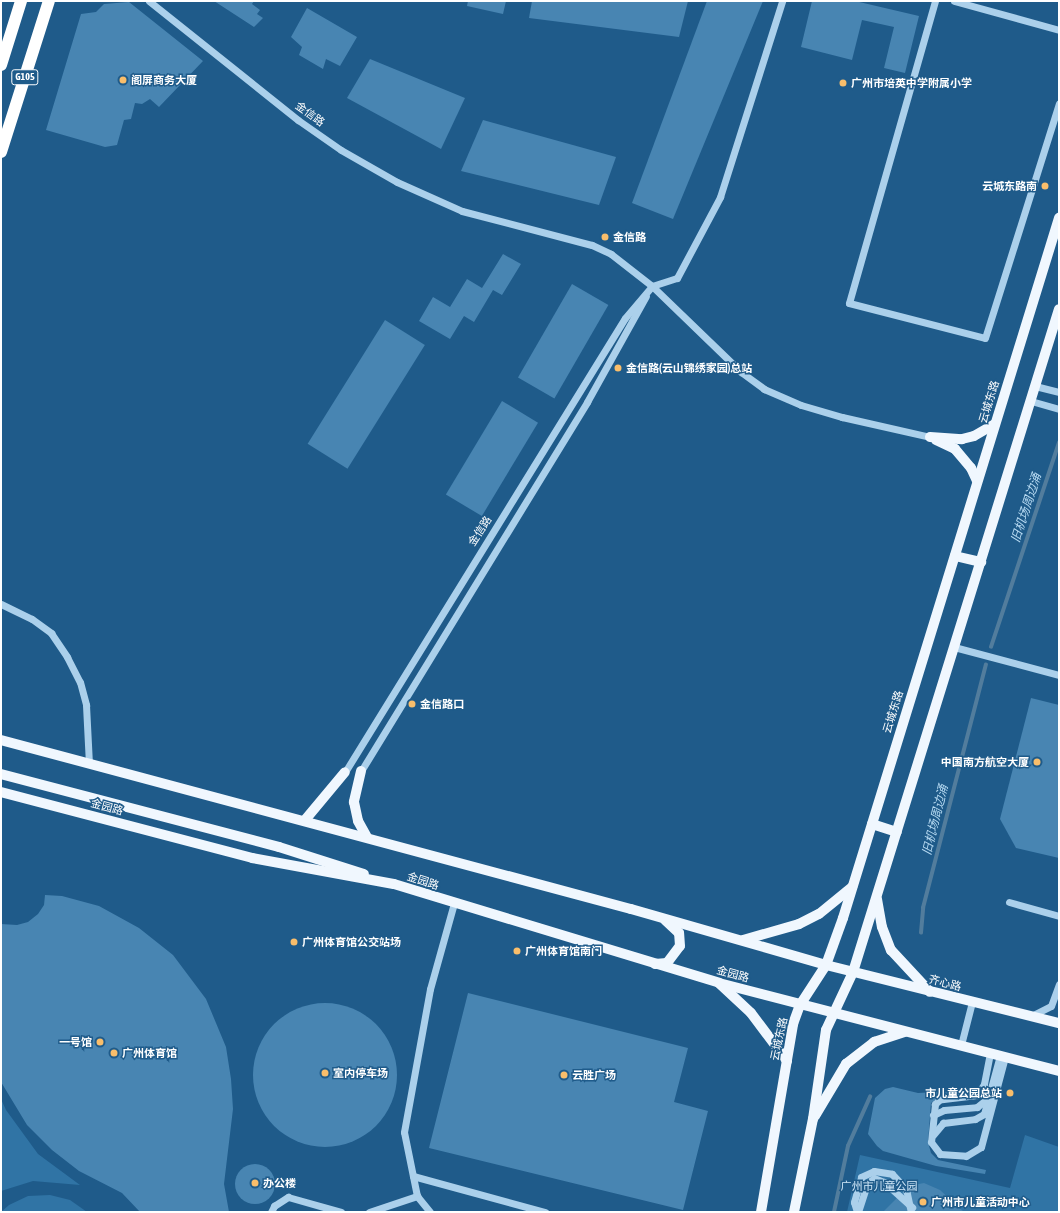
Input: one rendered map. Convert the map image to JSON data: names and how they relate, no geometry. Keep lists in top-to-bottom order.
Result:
{
  "streets": {
    "highway": ["G105"],
    "main road": ["云城东路", "金园路", "齐心路"],
    "street": ["金信路"]
  },
  "crossings": [
    ["云城东路", "金园路"],
    ["云城东路", "齐心路"]
  ],
  "water": ["旧机场周边涌"],
  "parks": ["广州市儿童公园"],
  "places": [
    "阁屏商务大厦",
    "广州市培英中学附属小学",
    "云城东路南",
    "金信路",
    "金信路(云山锦绣家园)总站",
    "金信路口",
    "中国南方航空大厦",
    "广州体育馆公交站场",
    "广州体育馆南门",
    "一号馆",
    "广州体育馆",
    "室内停车场",
    "云胜广场",
    "市儿童公园总站",
    "办公楼",
    "广州市儿童活动中心"
  ]
}
